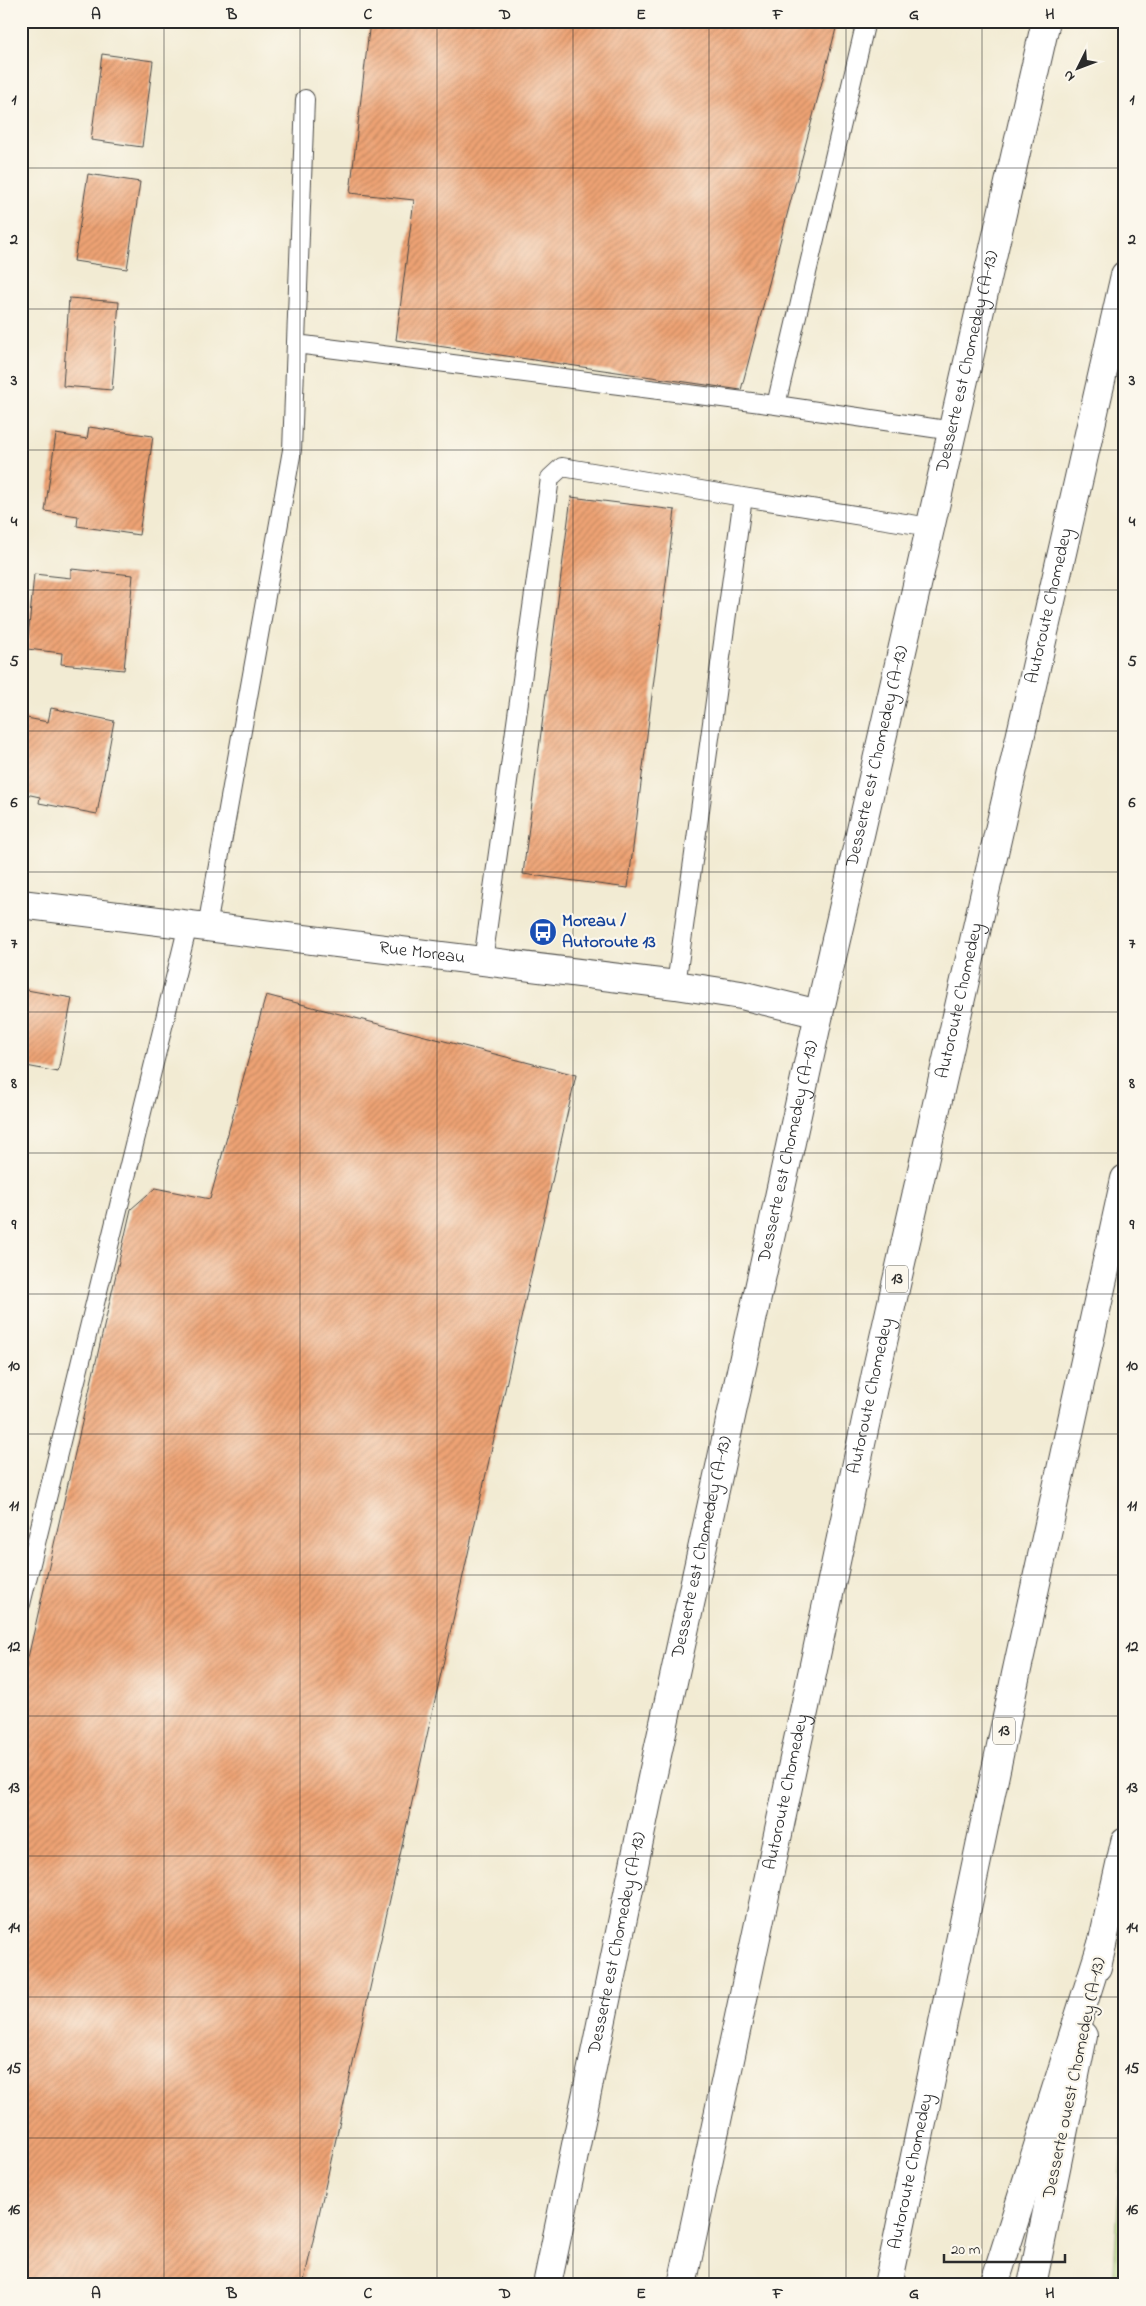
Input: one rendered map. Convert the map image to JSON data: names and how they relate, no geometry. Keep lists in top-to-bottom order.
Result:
{
  "streets": {
    "main road": [
      "Desserte est Chomedey (A-13)",
      "Autoroute Chomedey",
      "Rue Moreau",
      "13",
      "Desserte ouest Chomedey (A-13)"
    ]
  },
  "crossings": [
    ["Desserte est Chomedey (A-13)", "Rue Moreau"]
  ],
  "places": {
    "bus stop": ["Moreau / Autoroute 13"]
  },
  "scale_bar": "20 m",
  "north": "bottom left",
  "grid": {
    "columns": [
      "A",
      "B",
      "C",
      "D",
      "E",
      "F",
      "G",
      "H"
    ],
    "rows": [
      "1",
      "2",
      "3",
      "4",
      "5",
      "6",
      "7",
      "8",
      "9",
      "10",
      "11",
      "12",
      "13",
      "14",
      "15",
      "16"
    ]
  }
}
